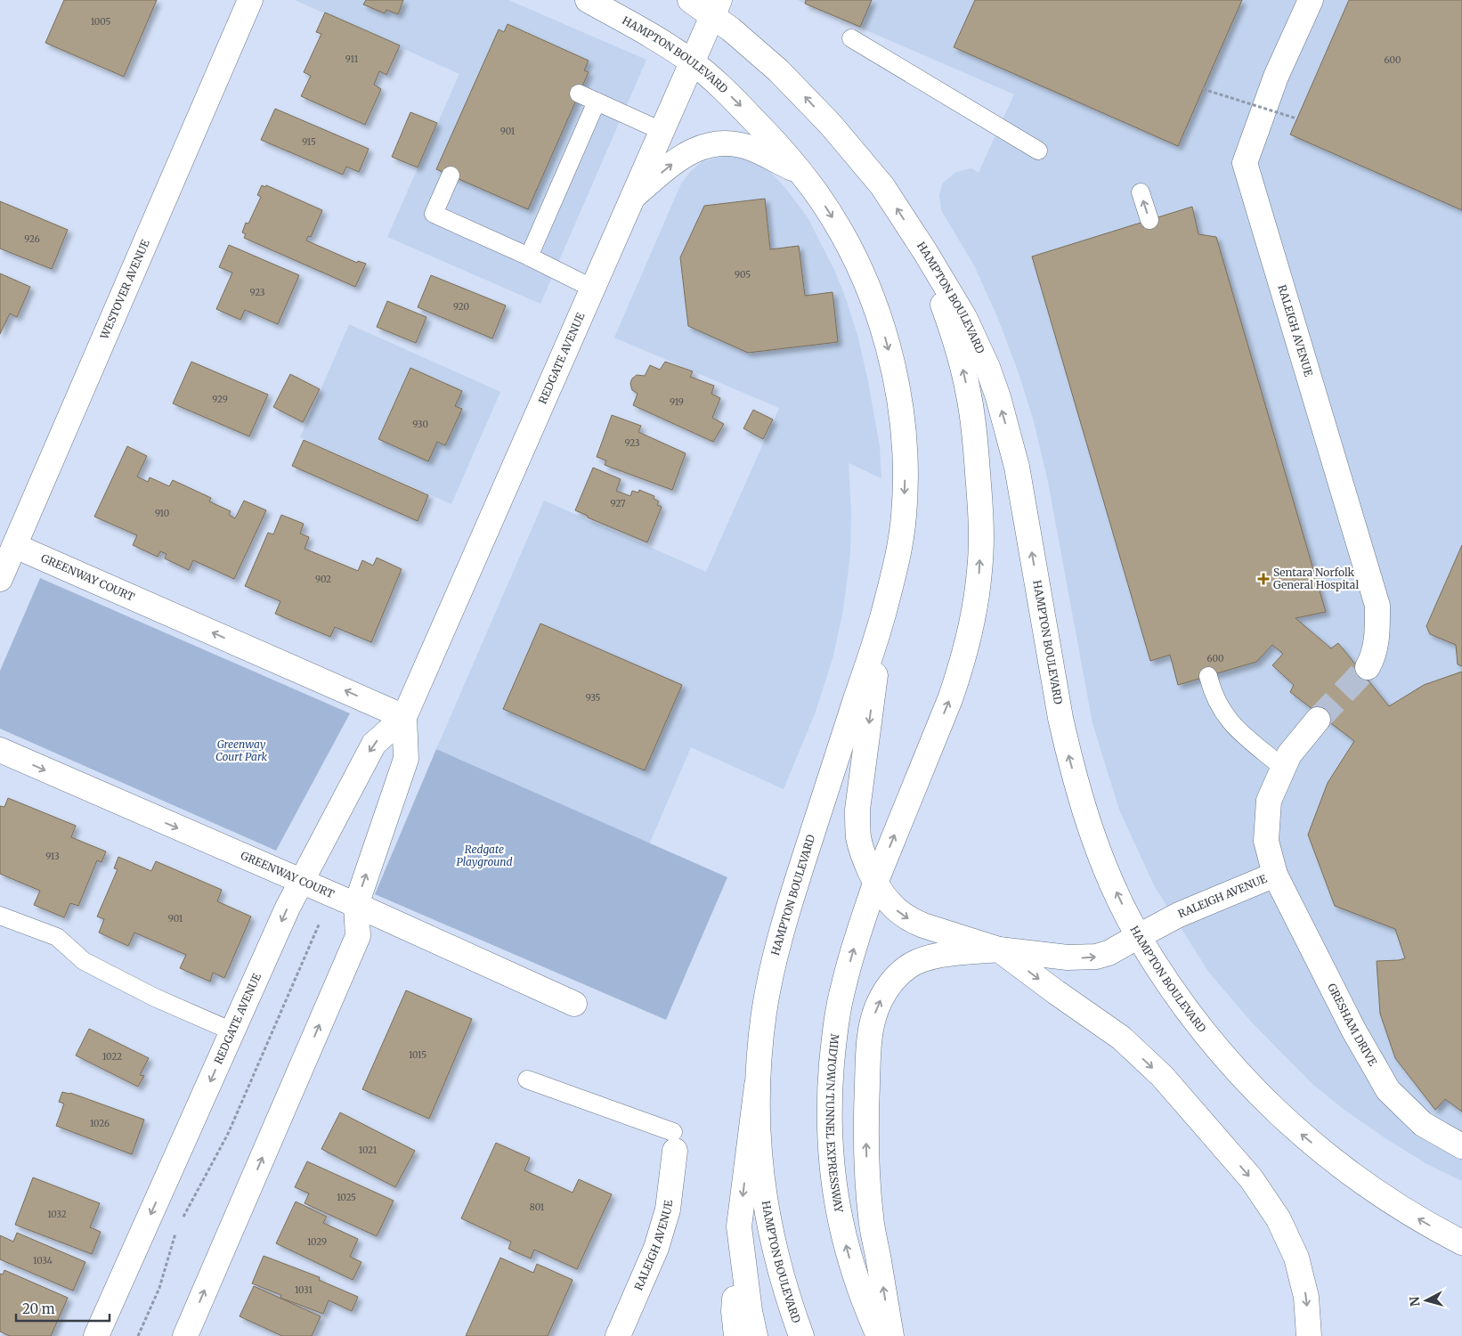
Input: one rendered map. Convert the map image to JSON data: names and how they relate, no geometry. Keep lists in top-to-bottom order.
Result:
{
  "streets": {
    "main road": [
      "HAMPTON BOULEVARD",
      "WESTOVER AVENUE",
      "RALEIGH AVENUE",
      "REDGATE AVENUE",
      "GREENWAY COURT",
      "GRESHAM DRIVE",
      "MIDTOWN TUNNEL EXPRESSWAY"
    ]
  },
  "crossings": [
    ["HAMPTON BOULEVARD", "RALEIGH AVENUE"],
    ["HAMPTON BOULEVARD", "REDGATE AVENUE"],
    ["HAMPTON BOULEVARD", "MIDTOWN TUNNEL EXPRESSWAY"],
    ["WESTOVER AVENUE", "GREENWAY COURT"],
    ["RALEIGH AVENUE", "GRESHAM DRIVE"],
    ["REDGATE AVENUE", "GREENWAY COURT"]
  ],
  "parks": ["Greenway Court Park", "Redgate Playground"],
  "places": {
    "health": ["Sentara Norfolk General Hospital"]
  },
  "house_numbers": [
    "1005",
    "911",
    "600",
    "901",
    "915",
    "926",
    "905",
    "923",
    "920",
    "929",
    "919",
    "930",
    "923",
    "927",
    "910",
    "902",
    "600",
    "935",
    "913",
    "901",
    "1015",
    "1022",
    "1026",
    "1021",
    "1025",
    "801",
    "1032",
    "1029",
    "1034",
    "1031"
  ],
  "scale_bar": "20 m",
  "north": "left"
}
